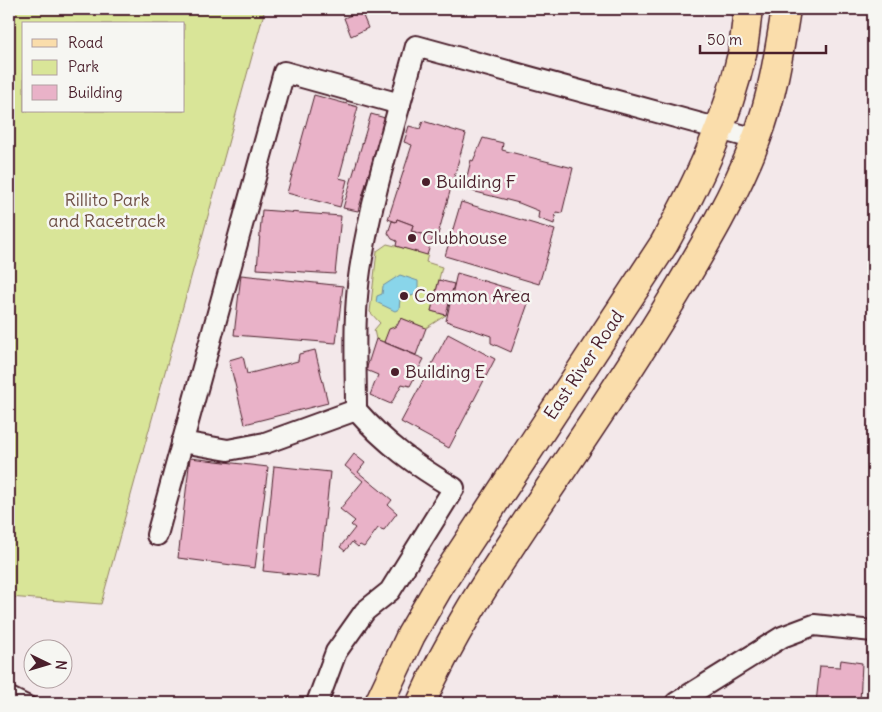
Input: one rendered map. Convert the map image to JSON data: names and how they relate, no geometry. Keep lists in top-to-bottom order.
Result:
{
  "streets": {
    "main road": ["East River Road"]
  },
  "parks": ["Rillito Park and Racetrack"],
  "places": [
    "Building F",
    "Clubhouse",
    "Common Area",
    "Building E"
  ],
  "legend": ["Road", "Park", "Building"],
  "scale_bar": "50 m",
  "north": "right"
}
